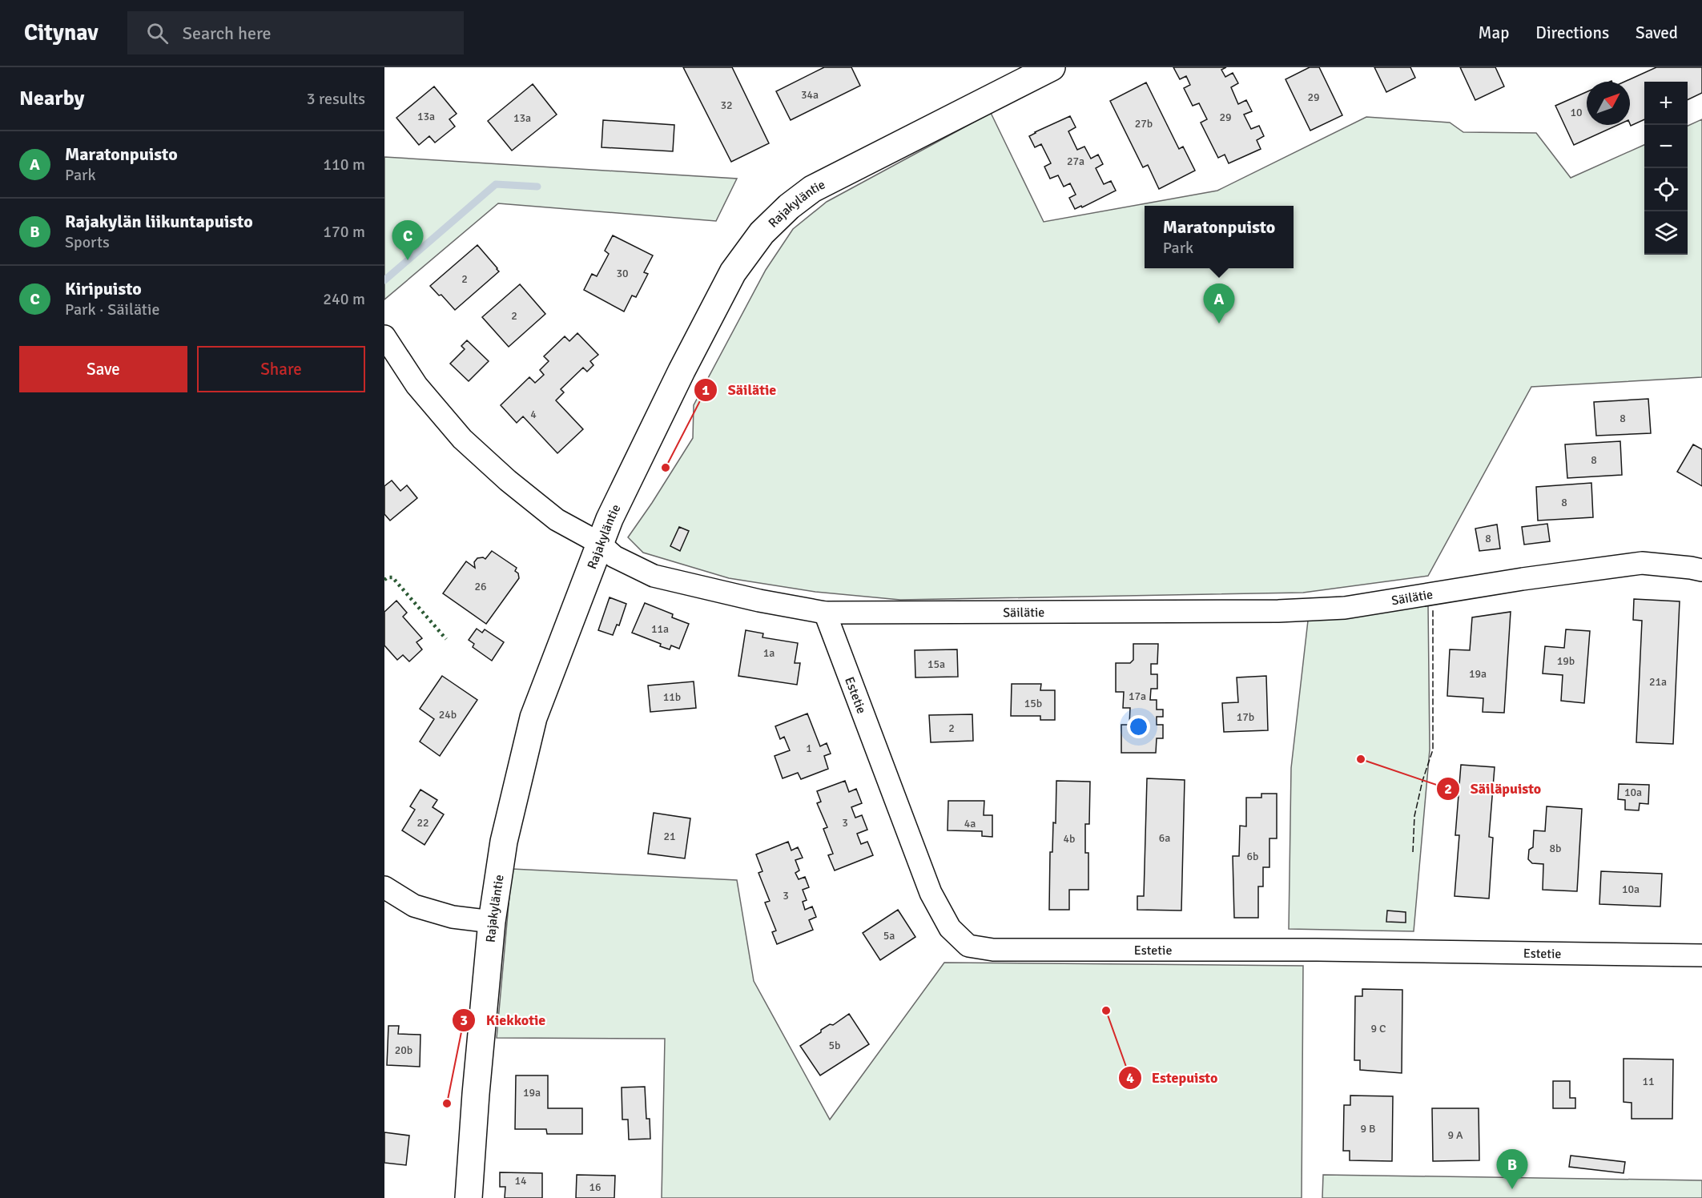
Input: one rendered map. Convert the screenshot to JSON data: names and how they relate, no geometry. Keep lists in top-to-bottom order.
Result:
{
  "streets": {
    "street": ["Rajakyläntie", "Säilätie", "Estetie"]
  },
  "crossings": [
    ["Rajakyläntie", "Säilätie"],
    ["Säilätie", "Estetie"]
  ],
  "places": [
    "Säilätie",
    "Säiläpuisto",
    "Estepuisto",
    "Kiekkotie"
  ],
  "house_numbers": [
    "34a",
    "29",
    "32",
    "10",
    "13a",
    "29",
    "13a",
    "27b",
    "27a",
    "30",
    "2",
    "2",
    "4",
    "8",
    "8",
    "8",
    "8",
    "26",
    "11a",
    "1a",
    "19b",
    "15a",
    "19a",
    "21a",
    "17a",
    "11b",
    "15b",
    "24b",
    "17b",
    "2",
    "1",
    "10a",
    "22",
    "3",
    "4a",
    "21",
    "6a",
    "4b",
    "8b",
    "6b",
    "10a",
    "3",
    "5a",
    "9 C",
    "5b",
    "20b",
    "11",
    "19a",
    "9 B",
    "9 A",
    "14",
    "16"
  ],
  "north": "top right",
  "page": {
    "header": "Citynav",
    "search": "Search here",
    "nav": ["Map", "Directions", "Saved"],
    "heading": ["Nearby", "3 results"],
    "map_buttons": ["+", "−"],
    "list": [
      {
        "mark": "A",
        "name": "Maratonpuisto",
        "note": "Park",
        "value": "110 m"
      },
      {
        "mark": "B",
        "name": "Rajakylän liikuntapuisto",
        "note": "Sports",
        "value": "170 m"
      },
      {
        "mark": "C",
        "name": "Kiripuisto",
        "note": "Park · Säilätie",
        "value": "240 m"
      }
    ],
    "popup": ["Maratonpuisto", "Park"],
    "pins": ["C", "A", "B"],
    "buttons": ["Save", "Share"]
  }
}
